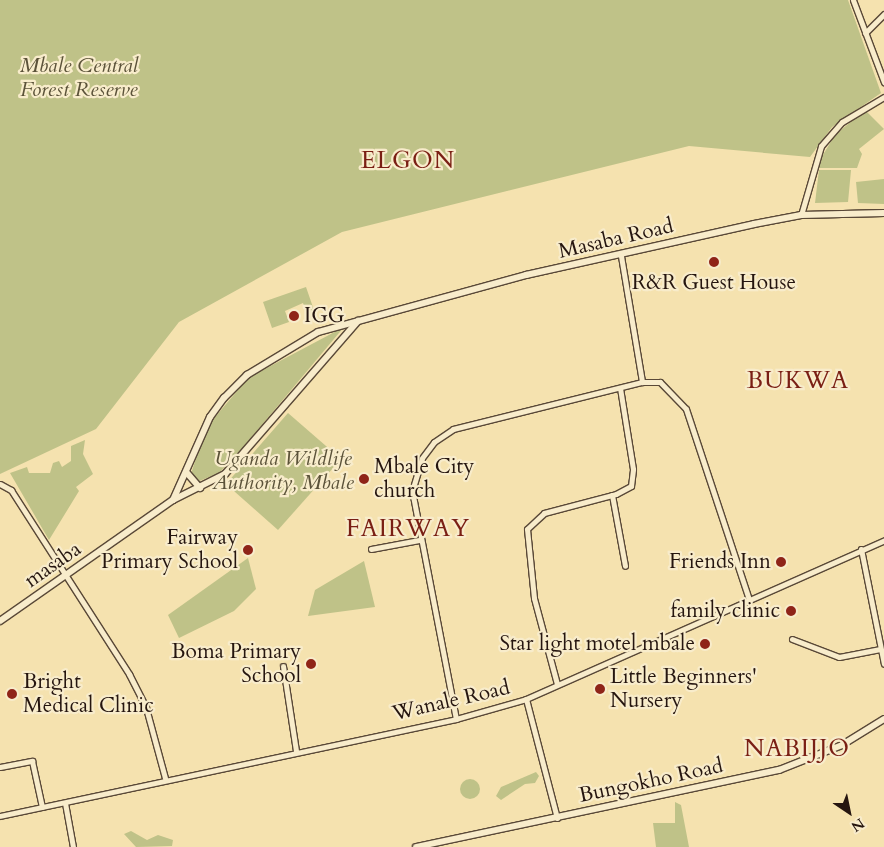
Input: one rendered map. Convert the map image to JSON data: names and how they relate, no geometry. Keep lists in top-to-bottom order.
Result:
{
  "streets": {
    "street": [
      "Masaba Road",
      "masaba",
      "Wanale Road",
      "Bungokho Road"
    ]
  },
  "crossings": [
    ["Masaba Road", "masaba"]
  ],
  "districts": [
    "ELGON",
    "BUKWA",
    "FAIRWAY",
    "NABIJJO"
  ],
  "parks": ["Mbale Central Forest Reserve", "Uganda Wildlife Authority, Mbale"],
  "places": [
    "R&R Guest House",
    "IGG",
    "Mbale City church",
    "Fairway Primary School",
    "Friends Inn",
    "family clinic",
    "Star light motel mbale",
    "Boma Primary School",
    "Little Beginners' Nursery",
    "Bright Medical Clinic"
  ],
  "north": "bottom right"
}
